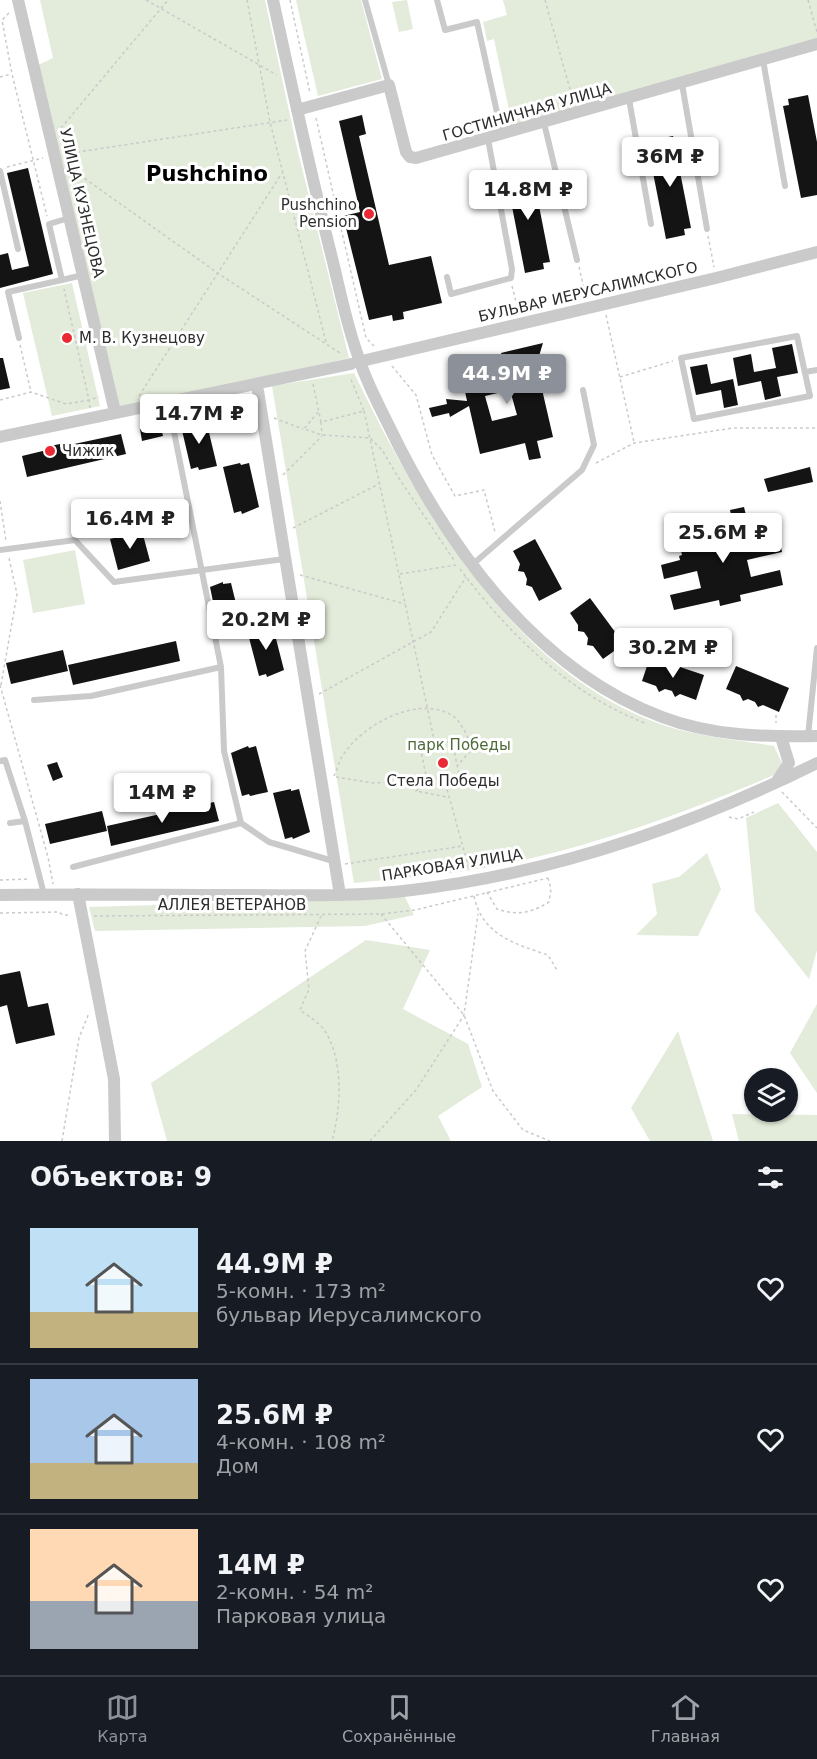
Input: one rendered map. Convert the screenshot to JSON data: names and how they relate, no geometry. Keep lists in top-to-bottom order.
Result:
{
  "streets": {
    "street": [
      "ГОСТИНИЧНАЯ УЛИЦА",
      "УЛИЦА КУЗНЕЦОВА",
      "БУЛЬВАР ИЕРУСАЛИМСКОГО",
      "ПАРКОВАЯ УЛИЦА"
    ],
    "path": ["АЛЛЕЯ ВЕТЕРАНОВ"]
  },
  "districts": ["Pushchino"],
  "parks": ["парк Победы"],
  "places": [
    "Pushchino Pension",
    "М. В. Кузнецову",
    "Чижик",
    "Стела Победы"
  ],
  "page": {
    "price": [
      "36M ₽",
      "14.8M ₽",
      "44.9M ₽",
      "14.7M ₽",
      "16.4M ₽",
      "25.6M ₽",
      "20.2M ₽",
      "30.2M ₽",
      "14M ₽"
    ],
    "heading": "Объектов: 9",
    "list": [
      {
        "name": "44.9M ₽",
        "note": "5-комн. · 173 m² · бульвар Иерусалимского"
      },
      {
        "name": "25.6M ₽",
        "note": "4-комн. · 108 m² · Дом"
      },
      {
        "name": "14M ₽",
        "note": "2-комн. · 54 m² · Парковая улица"
      }
    ],
    "tabs": ["Карта", "Сохранённые", "Главная"]
  }
}
